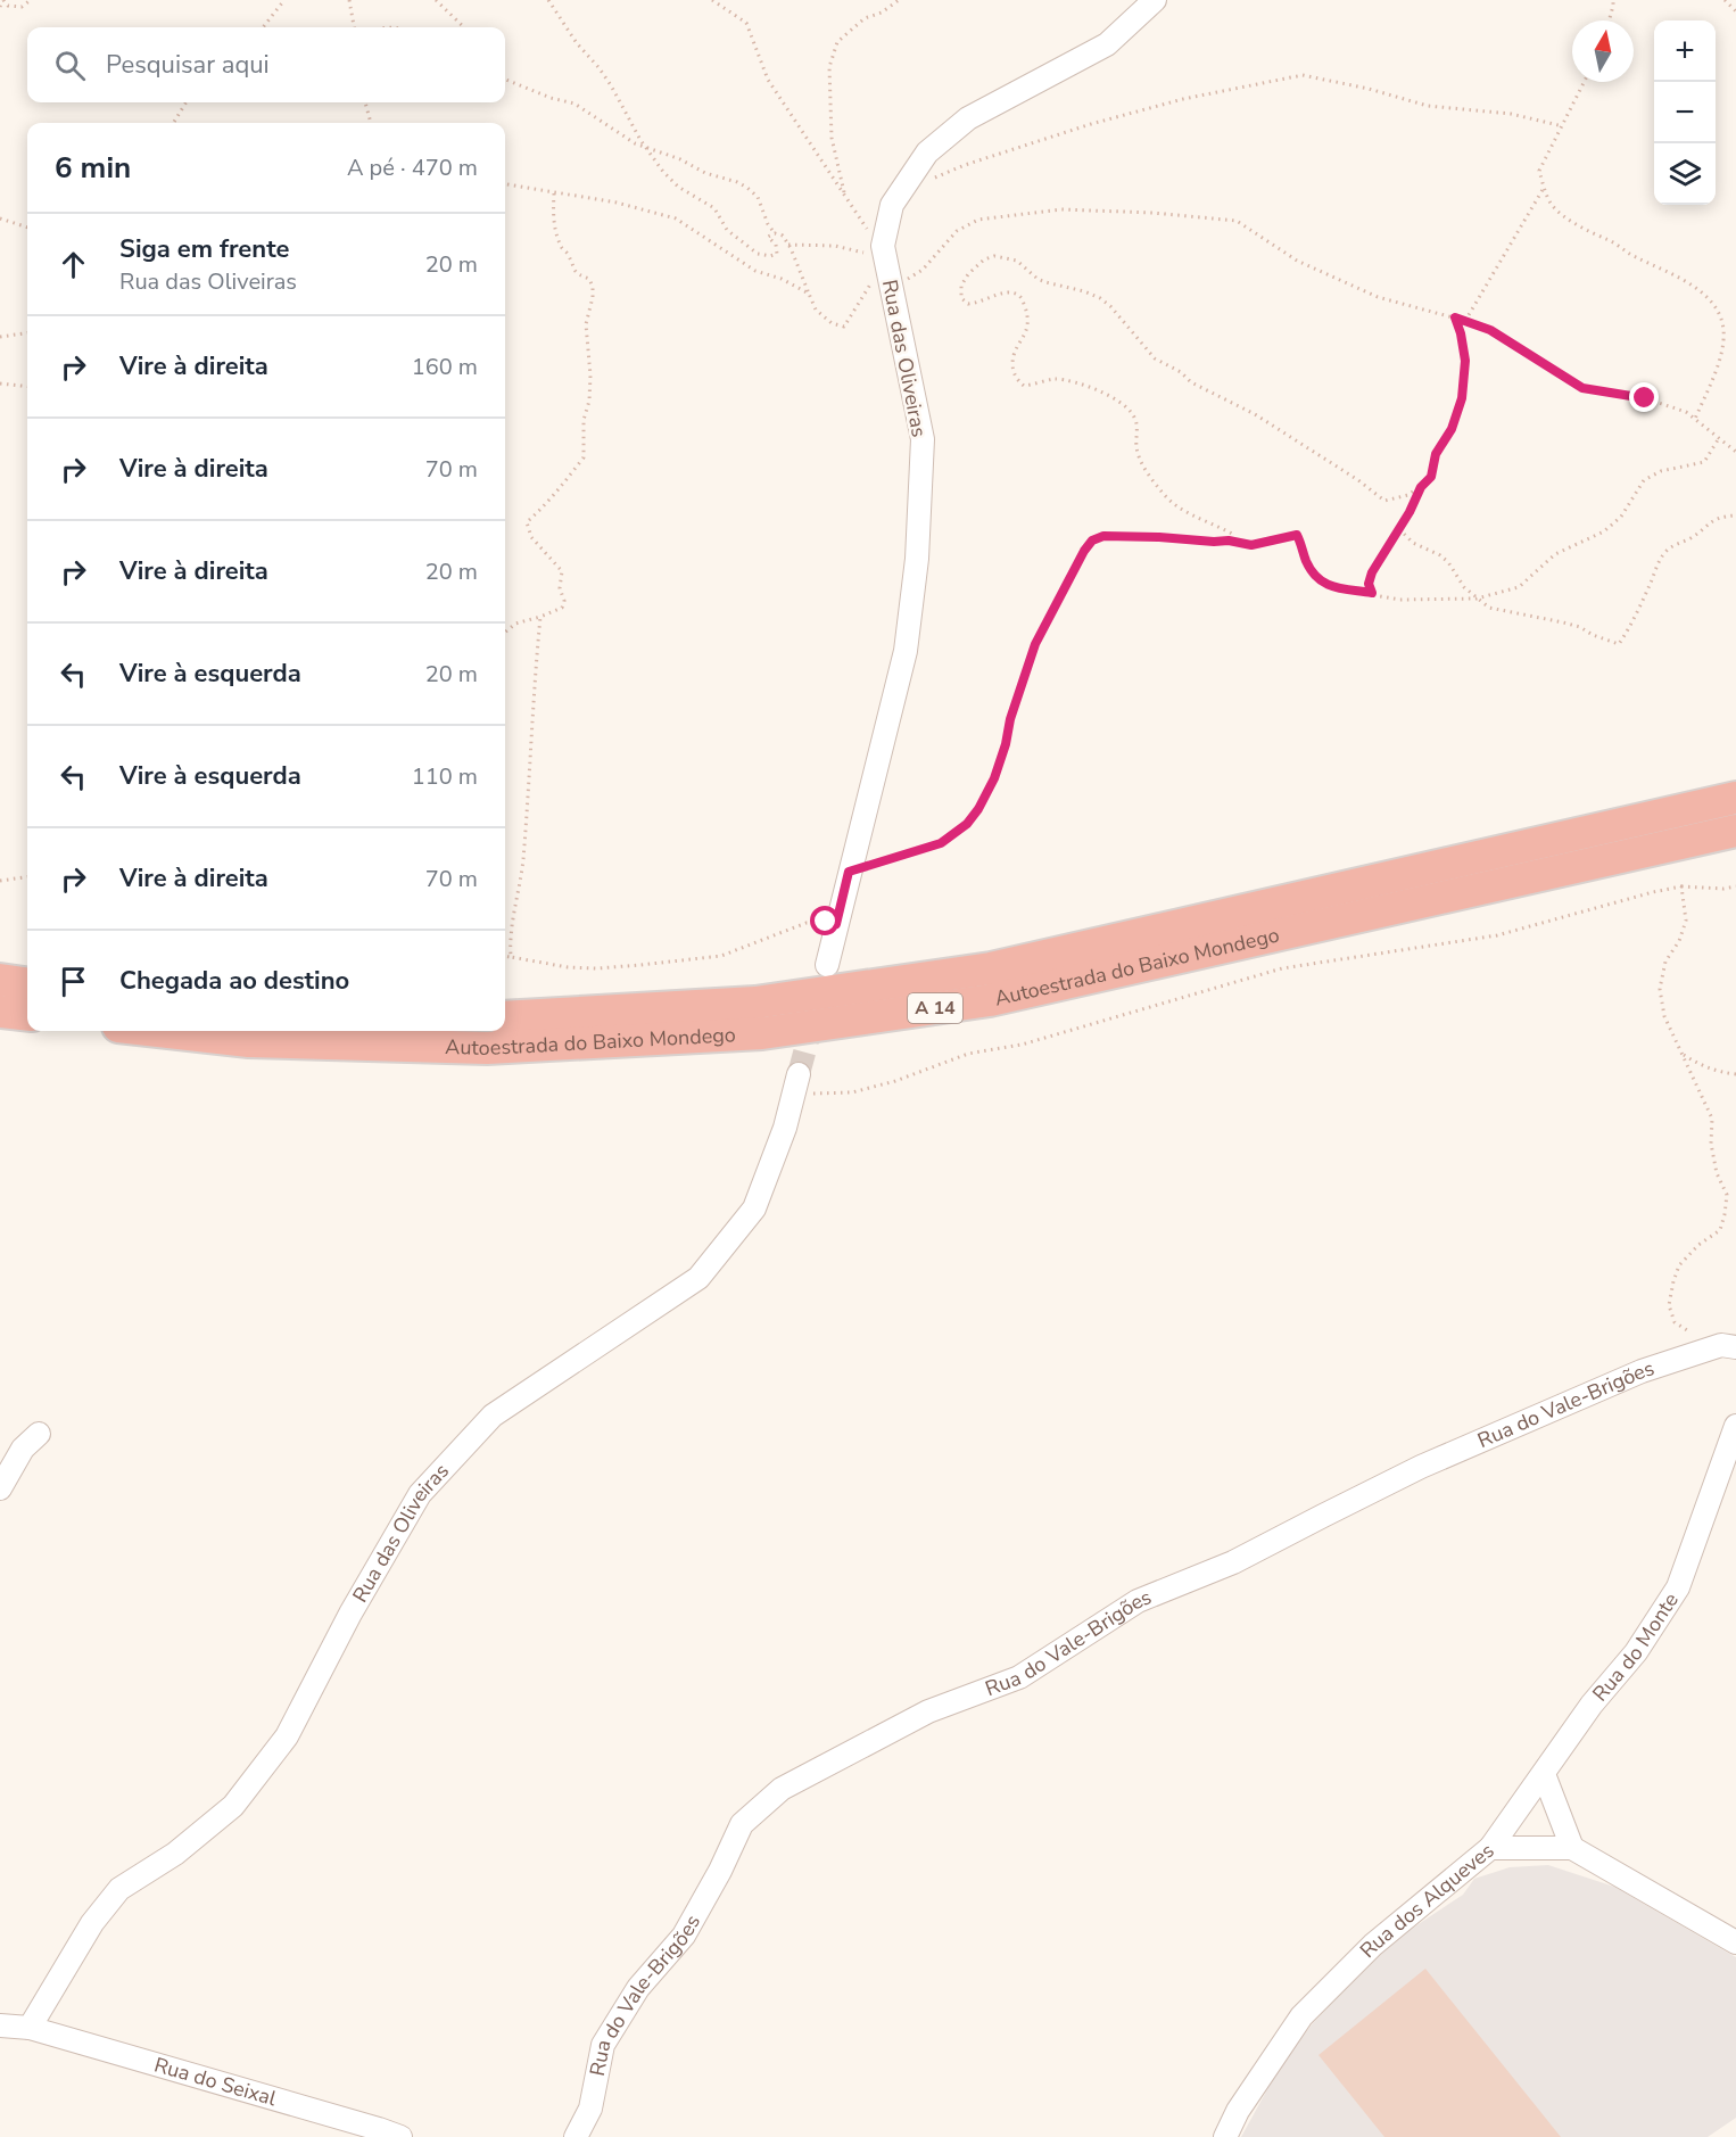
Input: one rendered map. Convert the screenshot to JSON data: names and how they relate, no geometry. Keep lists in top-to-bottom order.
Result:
{
  "streets": {
    "highway": ["Autoestrada do Baixo Mondego", "A 14"],
    "street": [
      "Rua das Oliveiras",
      "Rua do Vale-Brigões",
      "Rua do Monte",
      "Rua dos Alqueves",
      "Rua do Seixal"
    ]
  },
  "crossings": [
    ["Rua das Oliveiras", "Rua do Seixal"],
    ["Rua do Monte", "Rua dos Alqueves"]
  ],
  "north": "top",
  "page": {
    "map_buttons": ["+", "−"],
    "search": "Pesquisar aqui",
    "heading": ["6 min", "A pé · 470 m"],
    "list": [
      ["Siga em frente", "Rua das Oliveiras", "20 m"],
      ["Vire à direita", "160 m"],
      ["Vire à direita", "70 m"],
      ["Vire à direita", "20 m"],
      ["Vire à esquerda", "20 m"],
      ["Vire à esquerda", "110 m"],
      ["Vire à direita", "70 m"],
      "Chegada ao destino"
    ]
  }
}
